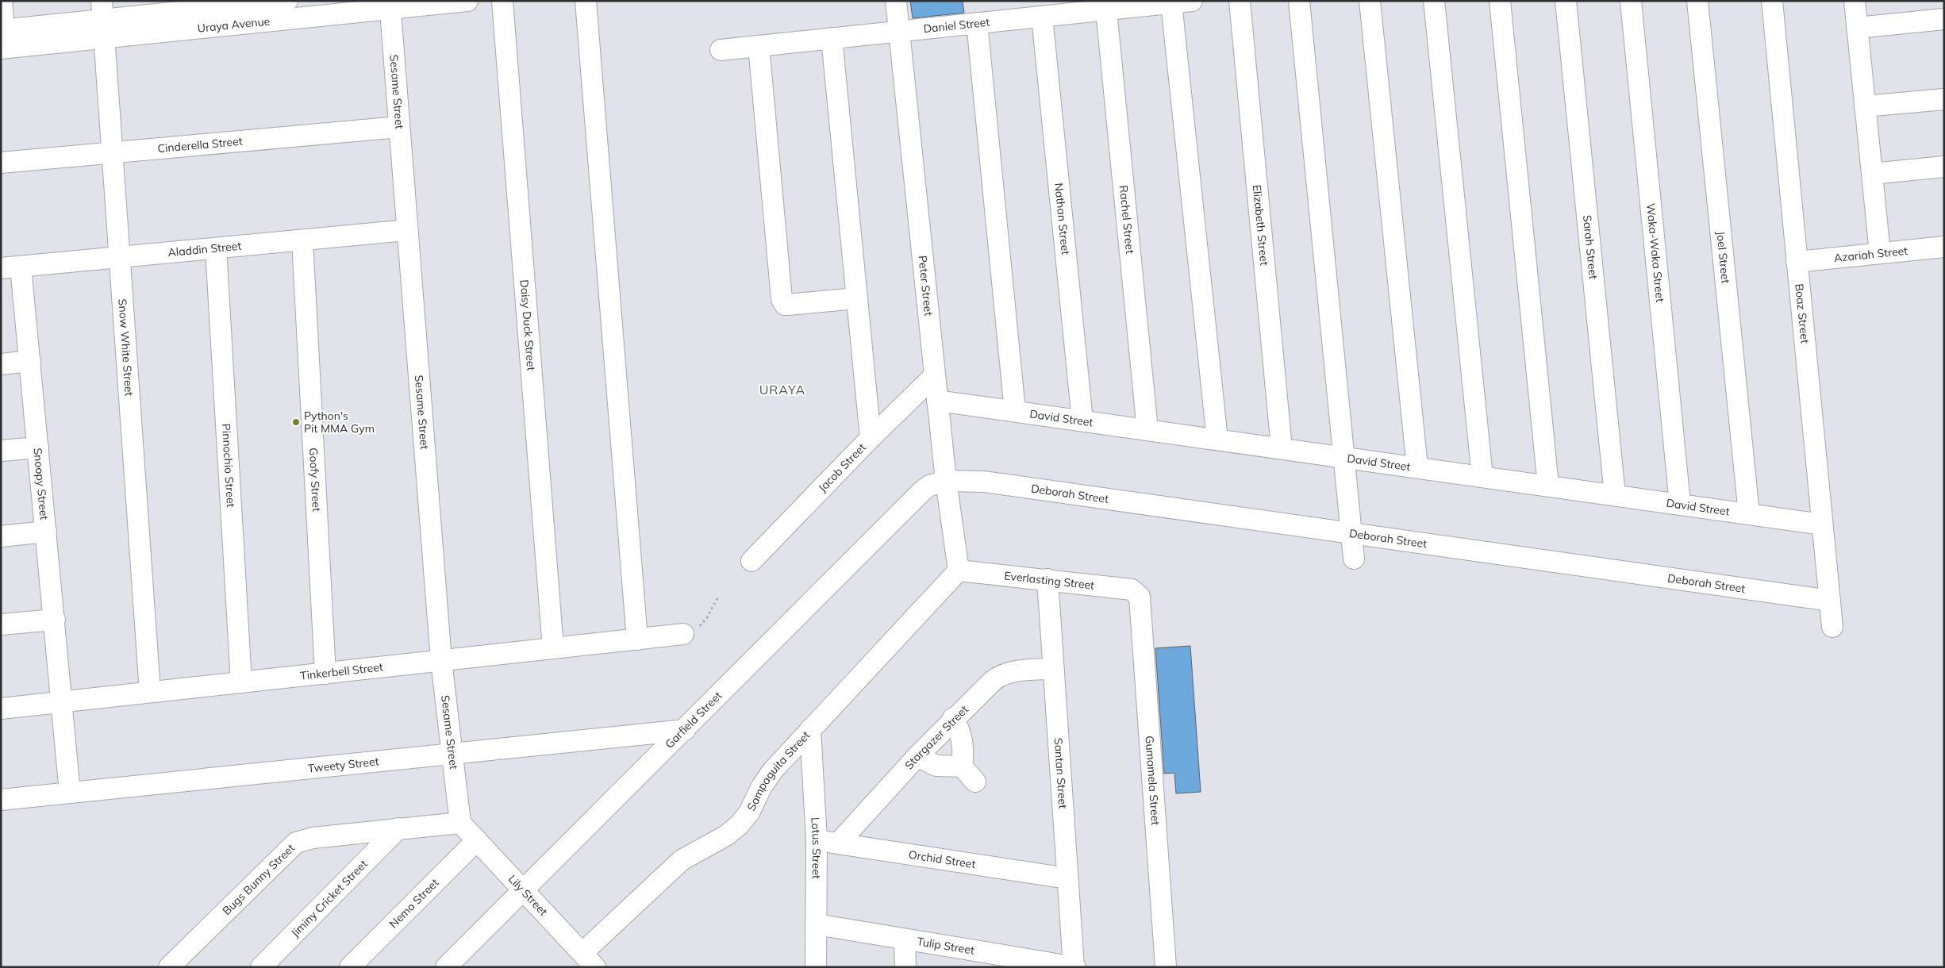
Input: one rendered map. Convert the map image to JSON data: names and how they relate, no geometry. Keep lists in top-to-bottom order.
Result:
{
  "streets": {
    "street": [
      "Uraya Avenue",
      "Daniel Street",
      "Sesame Street",
      "Cinderella Street",
      "Nathan Street",
      "Rachel Street",
      "Elizabeth Street",
      "Sarah Street",
      "Aladdin Street",
      "Waka-Waka Street",
      "Azariah Street",
      "Joel Street",
      "Peter Street",
      "Boaz Street",
      "Daisy Duck Street",
      "Snow White Street",
      "David Street",
      "Pinnochio Street",
      "Jacob Street",
      "Goofy Street",
      "Snoopy Street",
      "Deborah Street",
      "Everlasting Street",
      "Tinkerbell Street",
      "Garfield Street",
      "Stargazer Street",
      "Tweety Street",
      "Sampaguita Street",
      "Santan Street",
      "Gumamela Street",
      "Lotus Street",
      "Orchid Street",
      "Bugs Bunny Street",
      "Lily Street",
      "Jiminy Cricket Street",
      "Nemo Street",
      "Tulip Street"
    ]
  },
  "crossings": [
    ["Uraya Avenue", "Sesame Street"],
    ["Uraya Avenue", "Snow White Street"],
    ["Daniel Street", "Nathan Street"],
    ["Daniel Street", "Rachel Street"],
    ["Daniel Street", "Peter Street"],
    ["Sesame Street", "Cinderella Street"],
    ["Sesame Street", "Aladdin Street"],
    ["Sesame Street", "Tinkerbell Street"],
    ["Sesame Street", "Tweety Street"],
    ["Sesame Street", "Bugs Bunny Street"],
    ["Sesame Street", "Lily Street"],
    ["Cinderella Street", "Snow White Street"],
    ["Nathan Street", "David Street"],
    ["Rachel Street", "David Street"],
    ["Elizabeth Street", "David Street"],
    ["Sarah Street", "David Street"],
    ["Aladdin Street", "Snow White Street"],
    ["Aladdin Street", "Pinnochio Street"],
    ["Aladdin Street", "Goofy Street"],
    ["Aladdin Street", "Snoopy Street"],
    ["Waka-Waka Street", "David Street"],
    ["Azariah Street", "Boaz Street"],
    ["Joel Street", "David Street"],
    ["Peter Street", "David Street"],
    ["Peter Street", "Jacob Street"],
    ["Peter Street", "Deborah Street"],
    ["Peter Street", "Everlasting Street"],
    ["Peter Street", "Garfield Street"],
    ["Peter Street", "Sampaguita Street"],
    ["Boaz Street", "David Street"],
    ["Boaz Street", "Deborah Street"],
    ["Daisy Duck Street", "Tinkerbell Street"],
    ["Snow White Street", "Tinkerbell Street"],
    ["Pinnochio Street", "Tinkerbell Street"],
    ["Goofy Street", "Tinkerbell Street"],
    ["Snoopy Street", "Tinkerbell Street"],
    ["Snoopy Street", "Tweety Street"],
    ["Deborah Street", "Garfield Street"],
    ["Everlasting Street", "Sampaguita Street"],
    ["Everlasting Street", "Santan Street"],
    ["Everlasting Street", "Gumamela Street"],
    ["Garfield Street", "Tweety Street"],
    ["Garfield Street", "Lily Street"],
    ["Stargazer Street", "Santan Street"],
    ["Stargazer Street", "Orchid Street"],
    ["Sampaguita Street", "Lotus Street"],
    ["Sampaguita Street", "Lily Street"],
    ["Santan Street", "Orchid Street"],
    ["Santan Street", "Tulip Street"],
    ["Lotus Street", "Orchid Street"],
    ["Lotus Street", "Tulip Street"],
    ["Bugs Bunny Street", "Lily Street"],
    ["Bugs Bunny Street", "Jiminy Cricket Street"],
    ["Lily Street", "Nemo Street"]
  ],
  "districts": ["URAYA"],
  "places": ["Python's Pit MMA Gym"]
}
